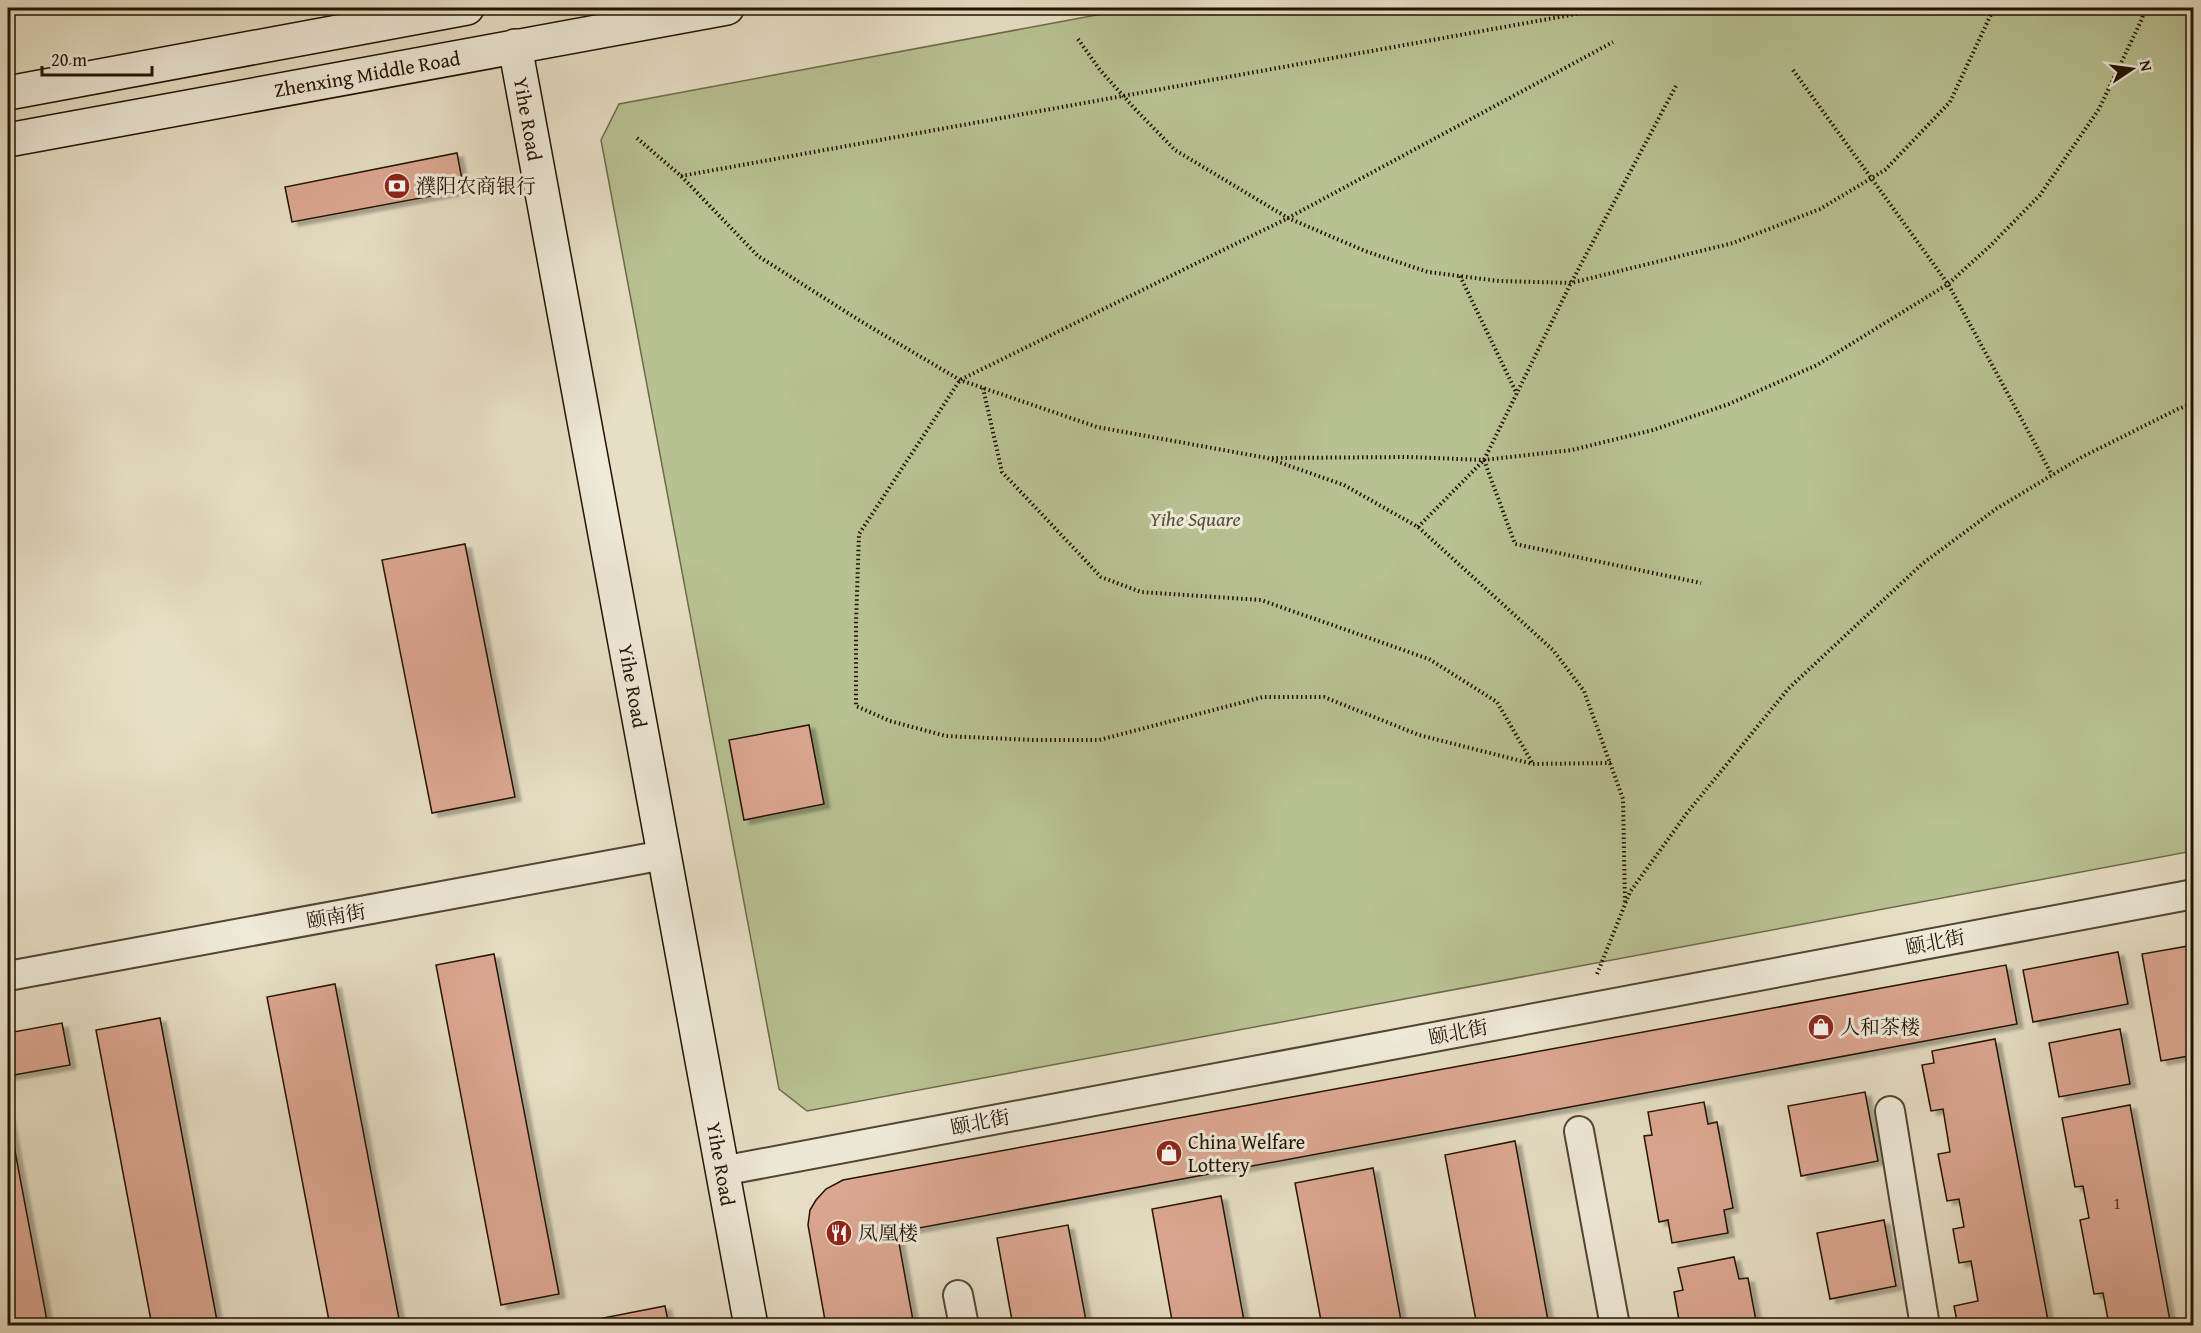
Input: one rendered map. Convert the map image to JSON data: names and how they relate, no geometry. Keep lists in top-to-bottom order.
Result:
{
  "streets": {
    "street": [
      "Zhenxing Middle Road",
      "Yihe Road",
      "颐南街",
      "颐北街"
    ]
  },
  "crossings": [
    ["Zhenxing Middle Road", "Yihe Road"],
    ["Yihe Road", "颐南街"],
    ["Yihe Road", "颐北街"]
  ],
  "parks": ["Yihe Square"],
  "places": {
    "bank": ["濮阳农商银行"],
    "shop": ["人和茶楼", "China Welfare Lottery"],
    "restaurant": ["凤凰楼"]
  },
  "house_numbers": ["1"],
  "scale_bar": "20 m",
  "north": "right"
}
